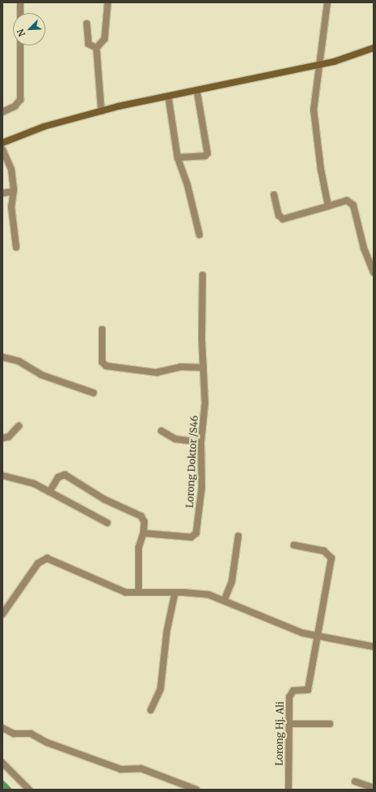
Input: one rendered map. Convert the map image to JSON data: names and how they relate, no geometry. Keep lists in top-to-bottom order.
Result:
{
  "streets": {
    "street": ["Lorong Doktor /S46", "Lorong Hj. Ali"]
  },
  "north": "bottom left"
}
